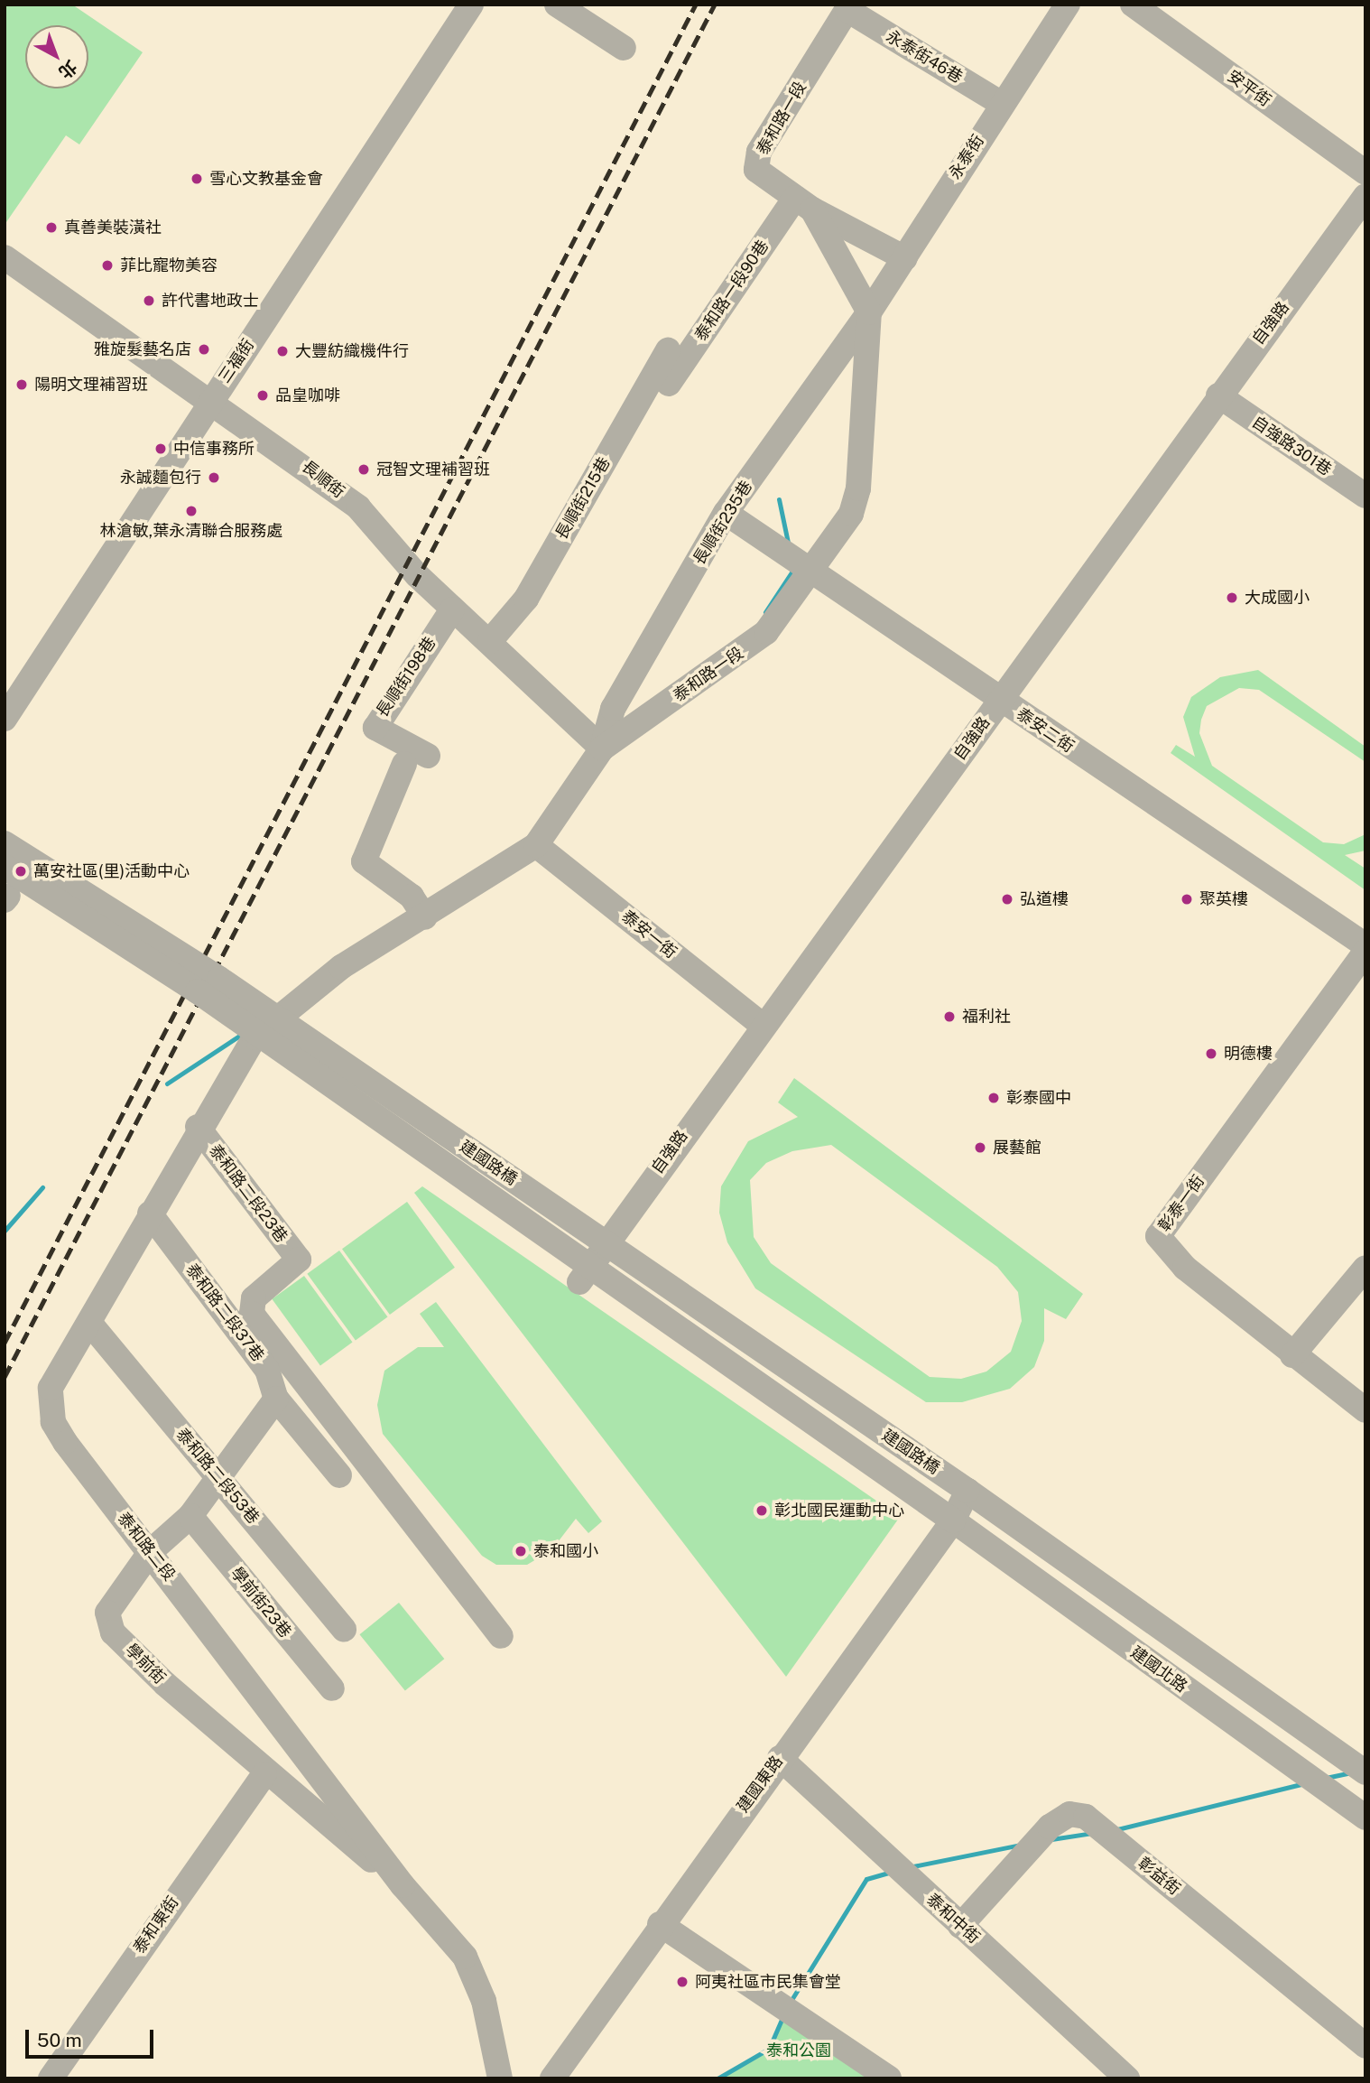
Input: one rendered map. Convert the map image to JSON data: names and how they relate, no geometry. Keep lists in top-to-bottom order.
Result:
{
  "streets": {
    "street": [
      "永泰街46巷",
      "安平街",
      "泰和路一段",
      "永泰街",
      "泰和路一段90巷",
      "自強路",
      "三福街",
      "自強路301巷",
      "長順街",
      "長順街215巷",
      "長順街235巷",
      "長順街198巷",
      "泰安二街",
      "泰安一街",
      "建國路橋",
      "泰和路二段23巷",
      "彰泰一街",
      "泰和路二段37巷",
      "泰和路二段53巷",
      "泰和路二段",
      "學前街23巷",
      "學前街",
      "建國北路",
      "建國東路",
      "彰益街",
      "泰和中街",
      "泰和東街"
    ]
  },
  "crossings": [
    ["永泰街46巷", "泰和路一段"],
    ["永泰街46巷", "永泰街"],
    ["泰和路一段", "永泰街"],
    ["泰和路一段", "泰和路一段90巷"],
    ["泰和路一段", "長順街"],
    ["泰和路一段", "長順街235巷"],
    ["泰和路一段", "長順街198巷"],
    ["泰和路一段", "泰安二街"],
    ["泰和路一段", "泰安一街"],
    ["泰和路一段", "泰和路二段"],
    ["永泰街", "長順街235巷"],
    ["自強路", "自強路301巷"],
    ["自強路", "泰安二街"],
    ["自強路", "泰安一街"],
    ["三福街", "長順街"],
    ["長順街", "長順街215巷"],
    ["長順街", "長順街235巷"],
    ["長順街", "長順街198巷"],
    ["長順街235巷", "泰安二街"],
    ["建國路橋", "建國北路"],
    ["建國路橋", "建國東路"],
    ["泰和路二段23巷", "泰和路二段"],
    ["泰和路二段37巷", "泰和路二段"],
    ["泰和路二段37巷", "學前街"],
    ["泰和路二段53巷", "泰和路二段"],
    ["泰和路二段53巷", "學前街"],
    ["泰和路二段", "學前街"],
    ["學前街23巷", "學前街"],
    ["學前街", "泰和東街"],
    ["建國北路", "建國東路"],
    ["建國東路", "泰和中街"],
    ["彰益街", "泰和中街"]
  ],
  "parks": ["泰和公園"],
  "places": [
    "雪心文教基金會",
    "真善美裝潢社",
    "菲比寵物美容",
    "許代書地政士",
    "雅旋髮藝名店",
    "大豐紡織機件行",
    "陽明文理補習班",
    "品皇咖啡",
    "中信事務所",
    "冠智文理補習班",
    "永誠麵包行",
    "林滄敏,葉永清聯合服務處",
    "大成國小",
    "萬安社區(里)活動中心",
    "弘道樓",
    "聚英樓",
    "福利社",
    "明德樓",
    "彰泰國中",
    "展藝館",
    "彰北國民運動中心",
    "泰和國小",
    "阿夷社區市民集會堂"
  ],
  "scale_bar": "50 m",
  "north": "bottom right"
}
